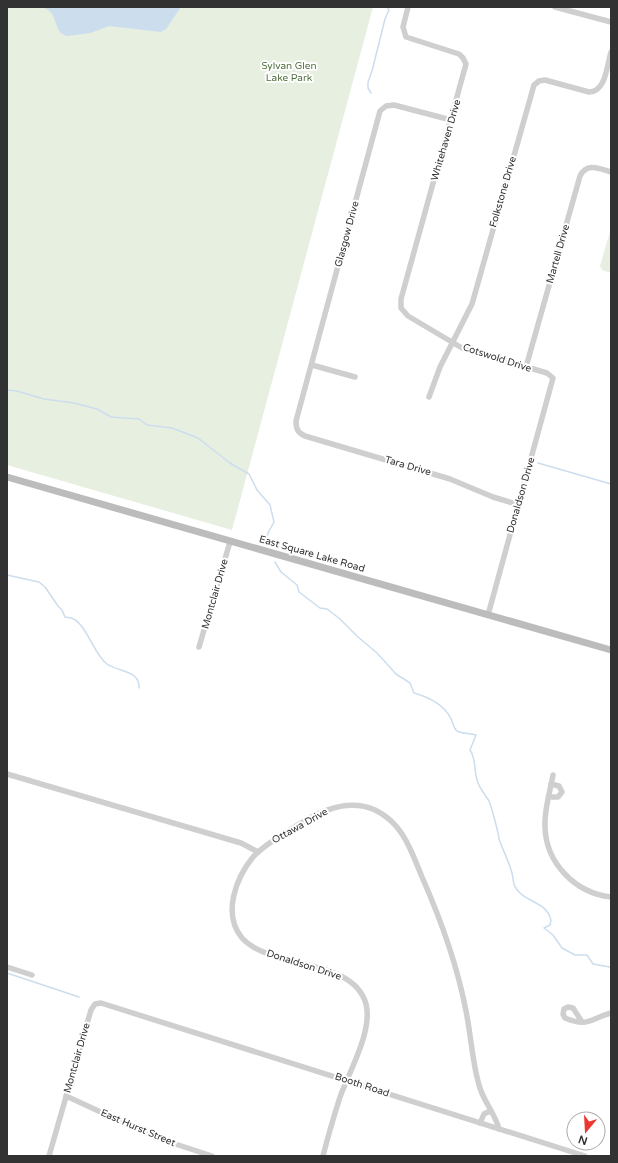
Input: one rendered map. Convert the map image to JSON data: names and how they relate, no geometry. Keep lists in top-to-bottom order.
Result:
{
  "streets": {
    "main road": ["East Square Lake Road"],
    "street": [
      "Whitehaven Drive",
      "Folkstone Drive",
      "Glasgow Drive",
      "Martell Drive",
      "Cotswold Drive",
      "Tara Drive",
      "Donaldson Drive",
      "Montclair Drive",
      "Ottawa Drive",
      "Booth Road",
      "East Hurst Street"
    ]
  },
  "crossings": [
    ["Whitehaven Drive", "Glasgow Drive"],
    ["Whitehaven Drive", "Cotswold Drive"],
    ["Folkstone Drive", "Cotswold Drive"],
    ["Glasgow Drive", "Tara Drive"],
    ["Martell Drive", "Cotswold Drive"],
    ["Cotswold Drive", "Donaldson Drive"],
    ["Tara Drive", "Donaldson Drive"],
    ["Donaldson Drive", "East Square Lake Road"],
    ["Donaldson Drive", "Ottawa Drive"],
    ["Donaldson Drive", "Booth Road"],
    ["East Square Lake Road", "Montclair Drive"],
    ["Montclair Drive", "Booth Road"],
    ["Montclair Drive", "East Hurst Street"],
    ["Ottawa Drive", "Booth Road"]
  ],
  "parks": ["Sylvan Glen Lake Park"],
  "north": "bottom"
}
